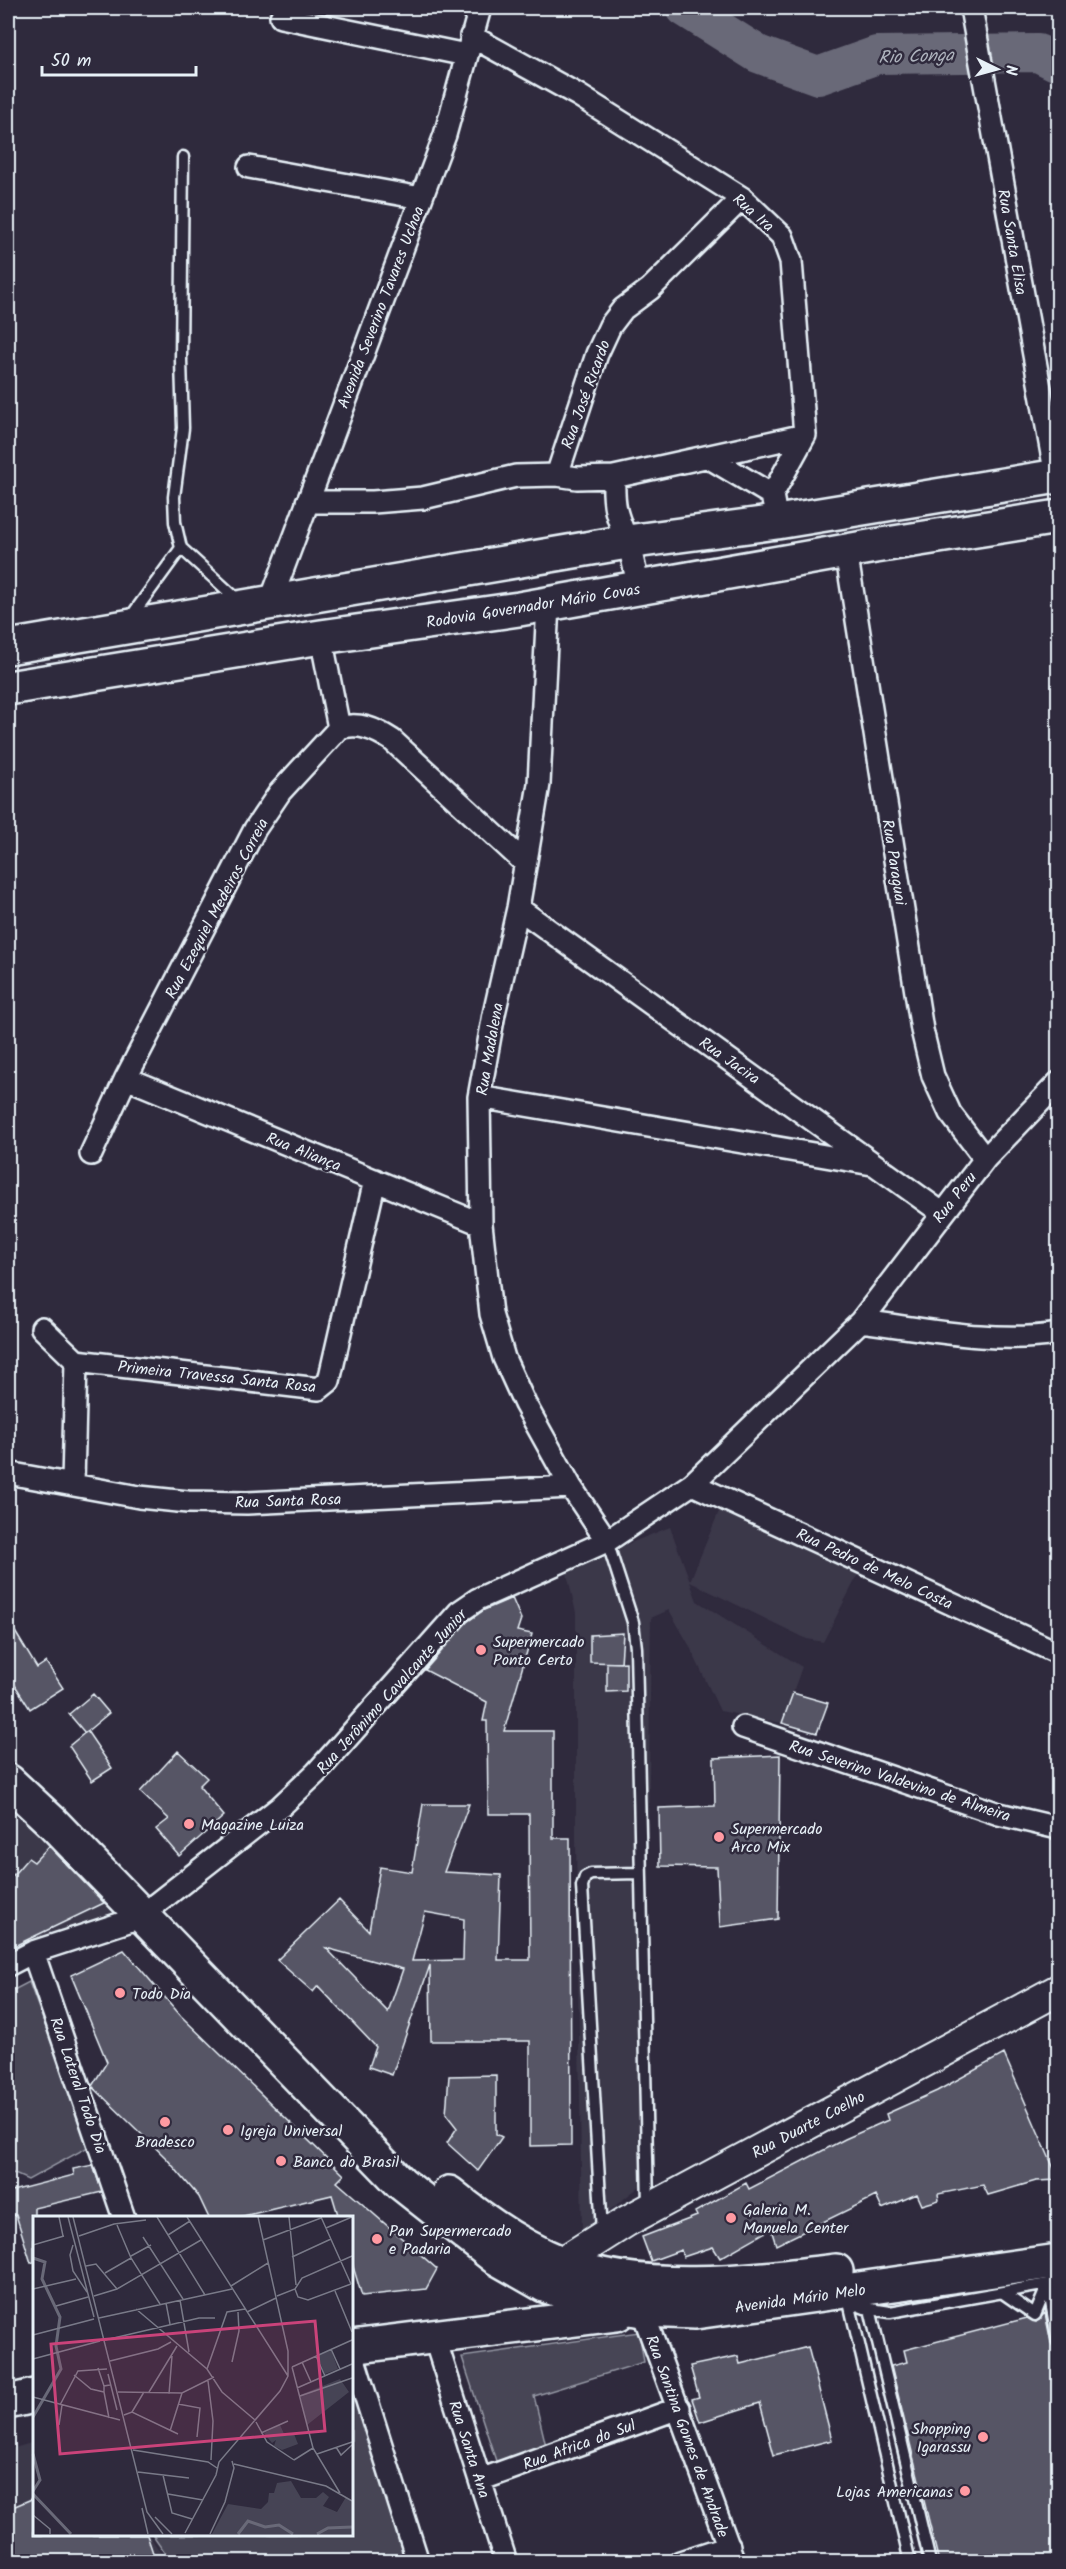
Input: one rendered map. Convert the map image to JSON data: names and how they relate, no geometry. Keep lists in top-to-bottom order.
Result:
{
  "streets": {
    "main road": ["Rodovia Governador Mário Covas", "Rua Duarte Coelho", "Avenida Mário Melo"],
    "street": [
      "Rua Ira",
      "Rua Santa Elisa",
      "Avenida Severino Tavares Uchoa",
      "Rua José Ricardo",
      "Rua Paraguai",
      "Rua Ezequiel Medeiros Correia",
      "Rua Madalena",
      "Rua Jacira",
      "Rua Aliança",
      "Rua Peru",
      "Primeira Travessa Santa Rosa",
      "Rua Santa Rosa",
      "Rua Pedro de Melo Costa",
      "Rua Jerônimo Cavalcante Junior",
      "Rua Severino Valdevino de Almeira",
      "Rua Lateral Todo Dia",
      "Rua Santina Gomes de Andrade",
      "Rua Africa do Sul",
      "Rua Santa Ana"
    ]
  },
  "crossings": [
    ["Rua Ira", "Avenida Severino Tavares Uchoa"],
    ["Rua Ira", "Rua José Ricardo"],
    ["Rodovia Governador Mário Covas", "Rua Paraguai"],
    ["Rodovia Governador Mário Covas", "Rua Madalena"],
    ["Rua Paraguai", "Rua Peru"],
    ["Rua Ezequiel Medeiros Correia", "Rua Aliança"],
    ["Rua Madalena", "Rua Jacira"],
    ["Rua Madalena", "Rua Aliança"],
    ["Rua Madalena", "Rua Santa Rosa"],
    ["Rua Madalena", "Rua Jerônimo Cavalcante Junior"],
    ["Rua Jacira", "Rua Peru"],
    ["Rua Aliança", "Primeira Travessa Santa Rosa"],
    ["Rua Peru", "Rua Jerônimo Cavalcante Junior"],
    ["Rua Pedro de Melo Costa", "Rua Jerônimo Cavalcante Junior"],
    ["Rua Duarte Coelho", "Avenida Mário Melo"],
    ["Avenida Mário Melo", "Rua Santina Gomes de Andrade"],
    ["Rua Santina Gomes de Andrade", "Rua Africa do Sul"],
    ["Rua Africa do Sul", "Rua Santa Ana"]
  ],
  "water": ["Rio Conga"],
  "places": [
    "Supermercado Ponto Certo",
    "Magazine Luiza",
    "Supermercado Arco Mix",
    "Todo Dia",
    "Bradesco",
    "Igreja Universal",
    "Banco do Brasil",
    "Galeria M. Manuela Center",
    "Pan Supermercado e Padaria",
    "Shopping Igarassu",
    "Lojas Americanas"
  ],
  "scale_bar": "50 m",
  "north": "right"
}
